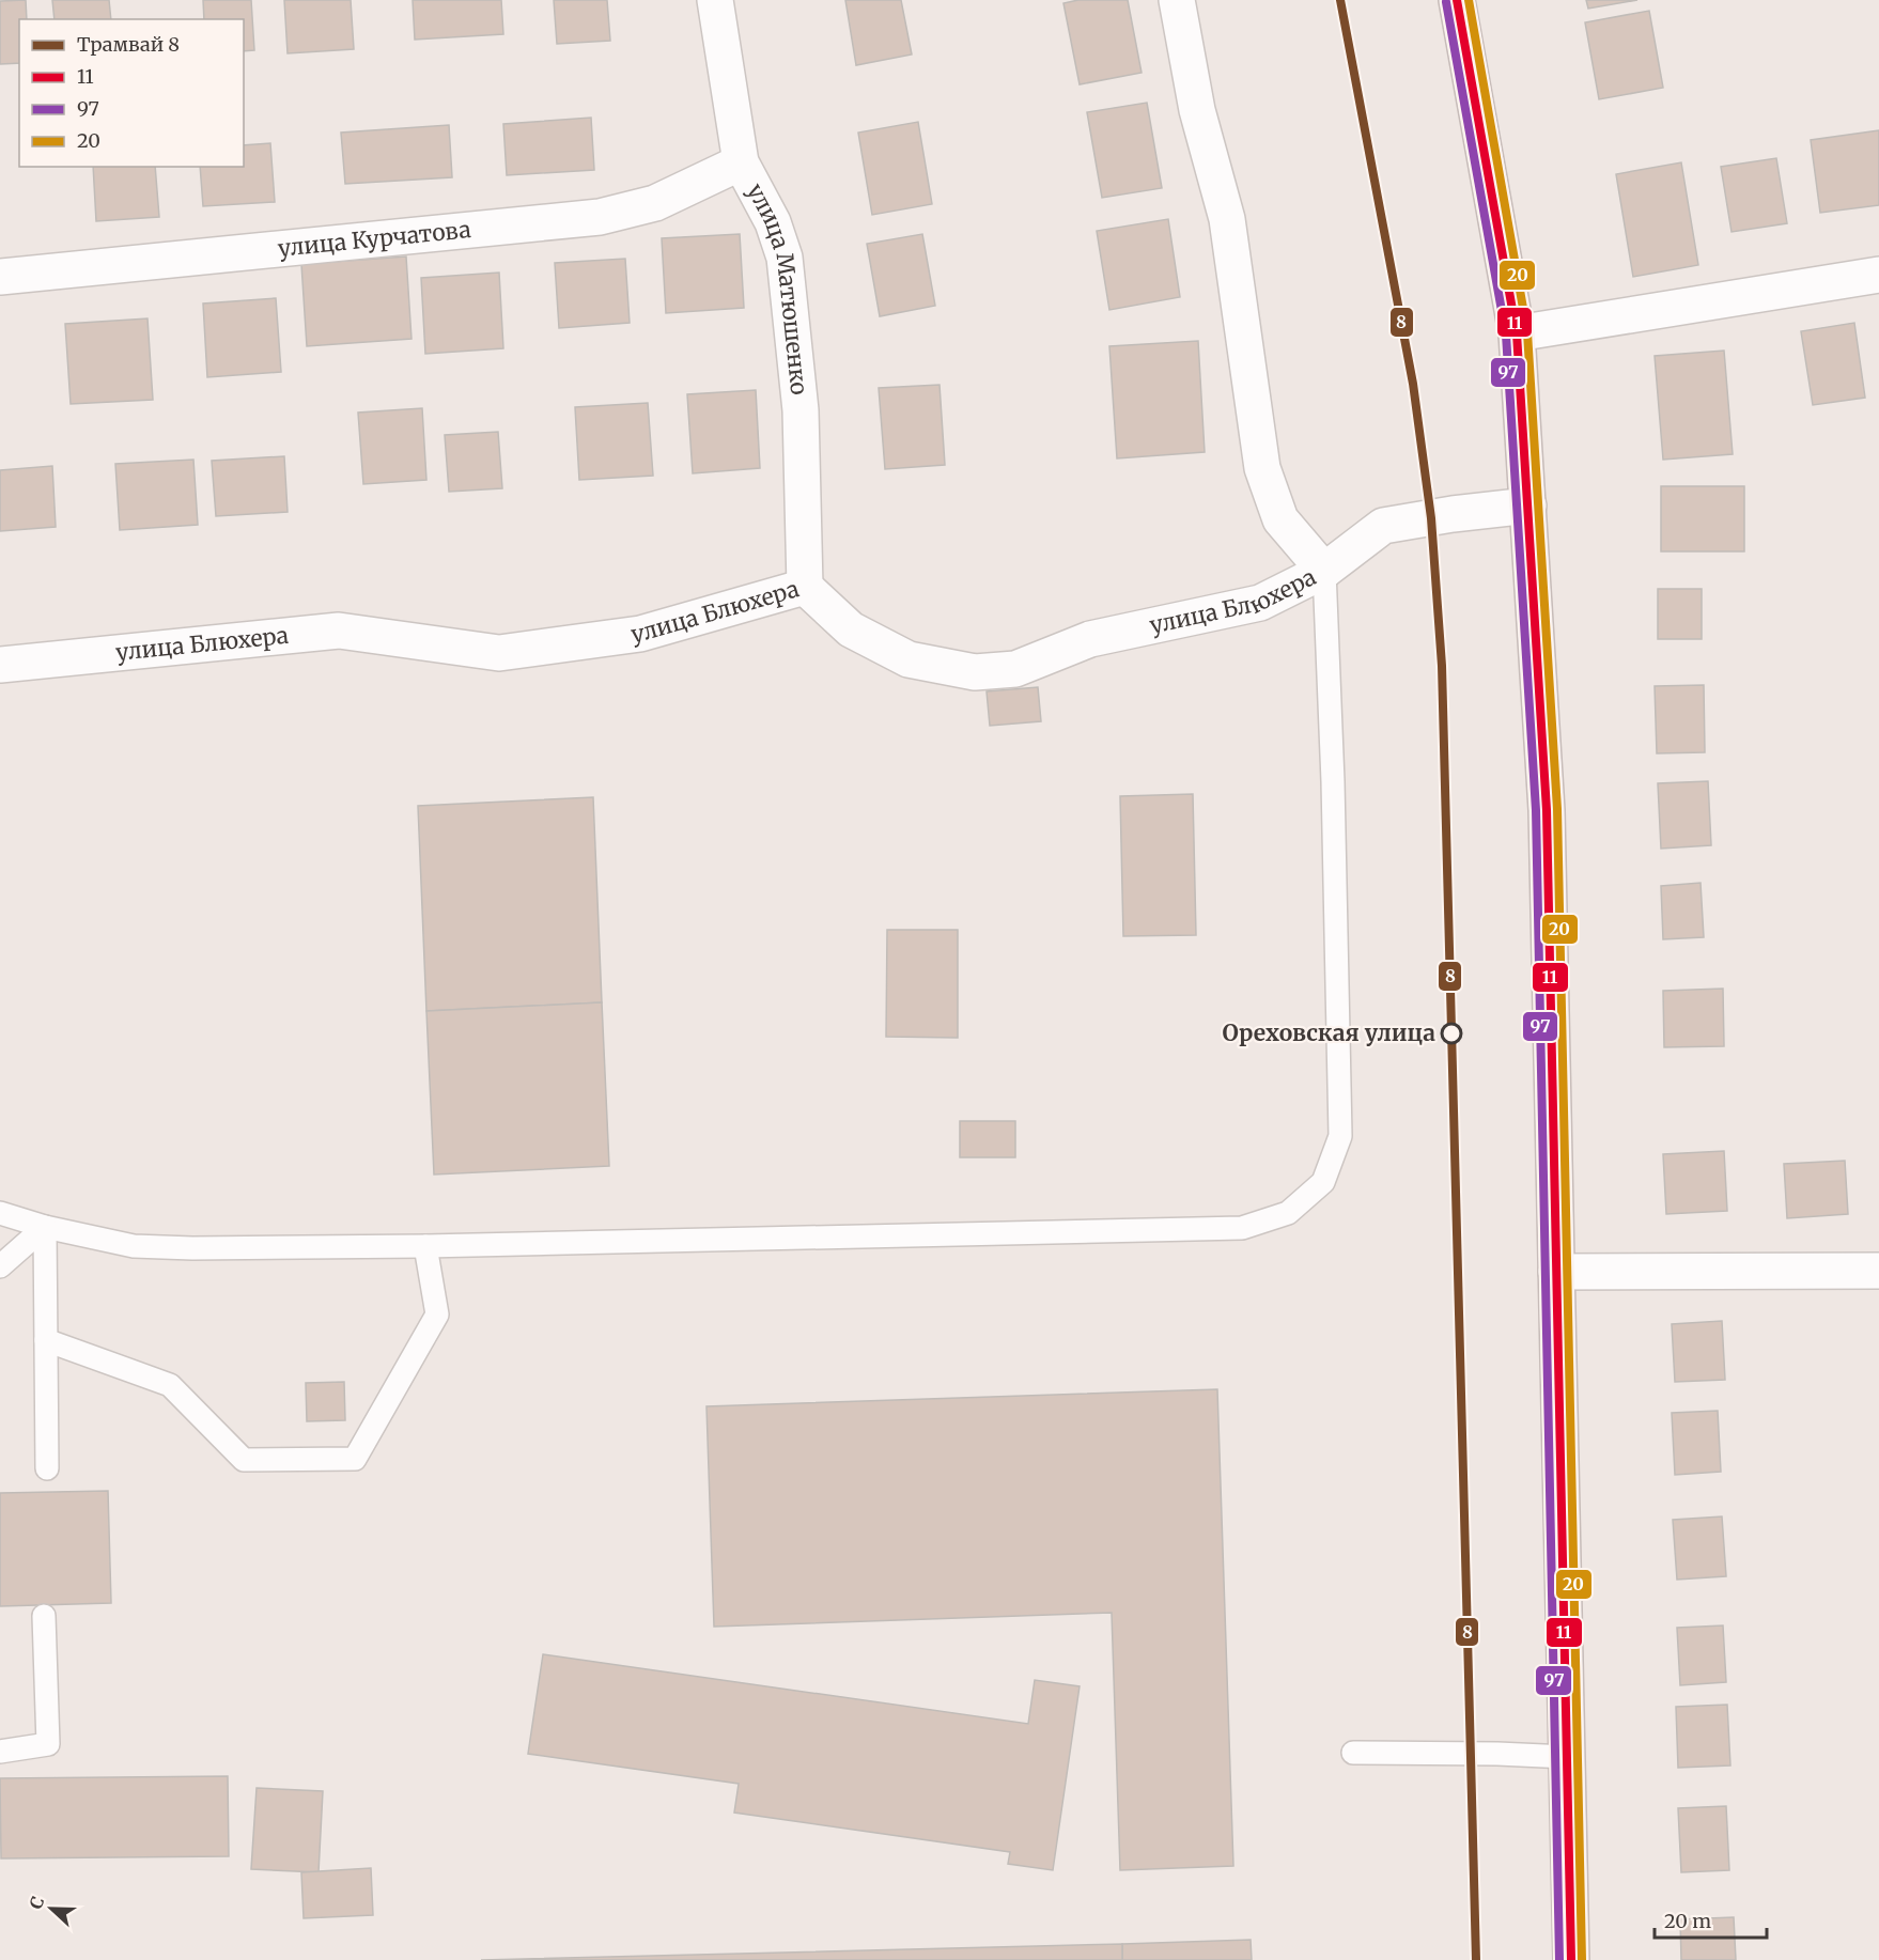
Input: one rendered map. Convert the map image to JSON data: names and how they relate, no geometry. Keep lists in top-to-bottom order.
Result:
{
  "streets": {
    "street": ["улица Курчатова", "улица Матюшенко", "улица Блюхера"]
  },
  "crossings": [
    ["улица Курчатова", "улица Матюшенко"],
    ["улица Матюшенко", "улица Блюхера"]
  ],
  "places": ["Ореховская улица"],
  "lines": [
    "tram line 8",
    "transit line 11",
    "transit line 20",
    "transit line 97"
  ],
  "legend": [
    "Трамвай 8",
    "11",
    "97",
    "20"
  ],
  "scale_bar": "20 m",
  "north": "left"
}
